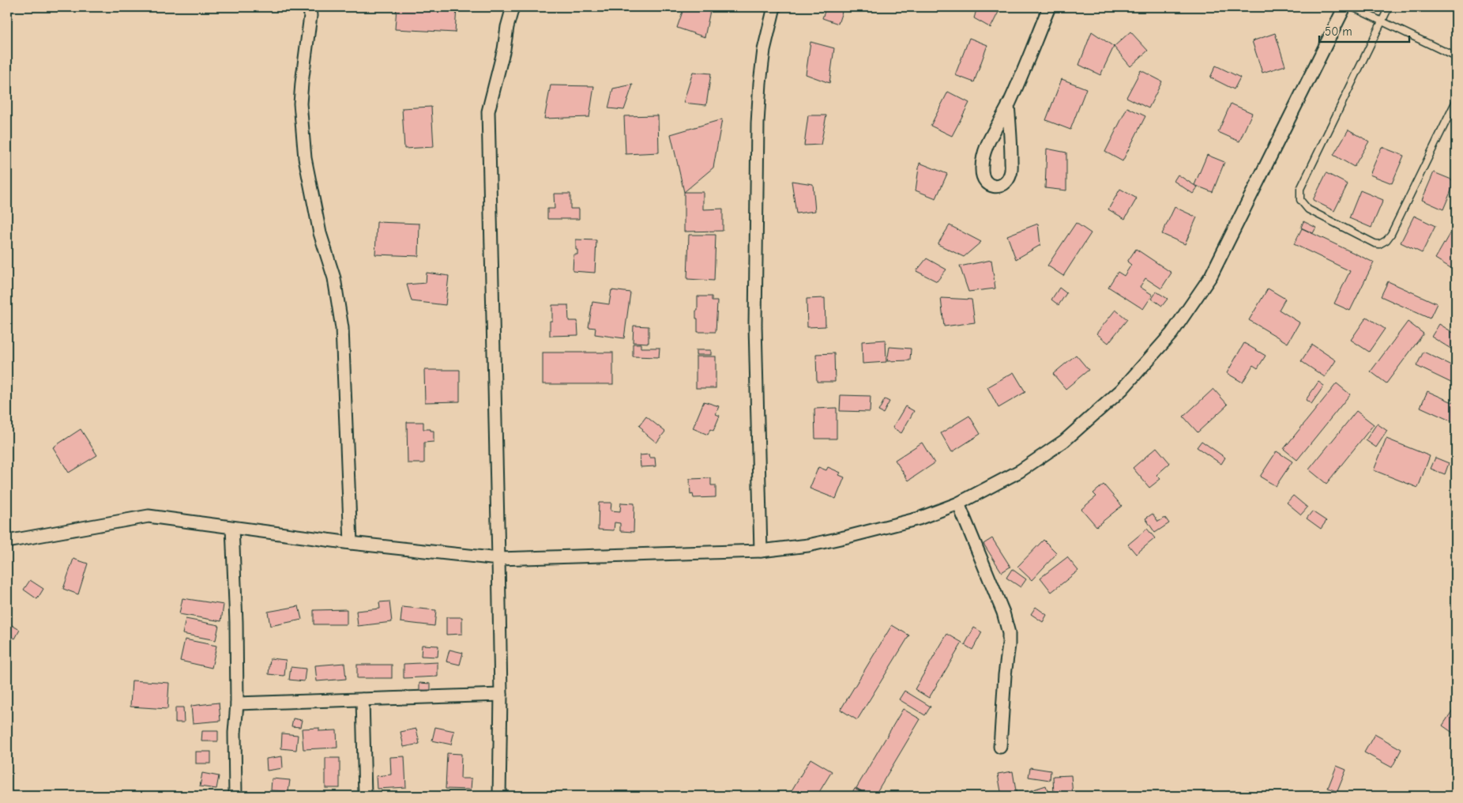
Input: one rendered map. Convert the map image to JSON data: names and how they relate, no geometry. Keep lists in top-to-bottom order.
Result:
{
  "scale_bar": "50 m"
}
